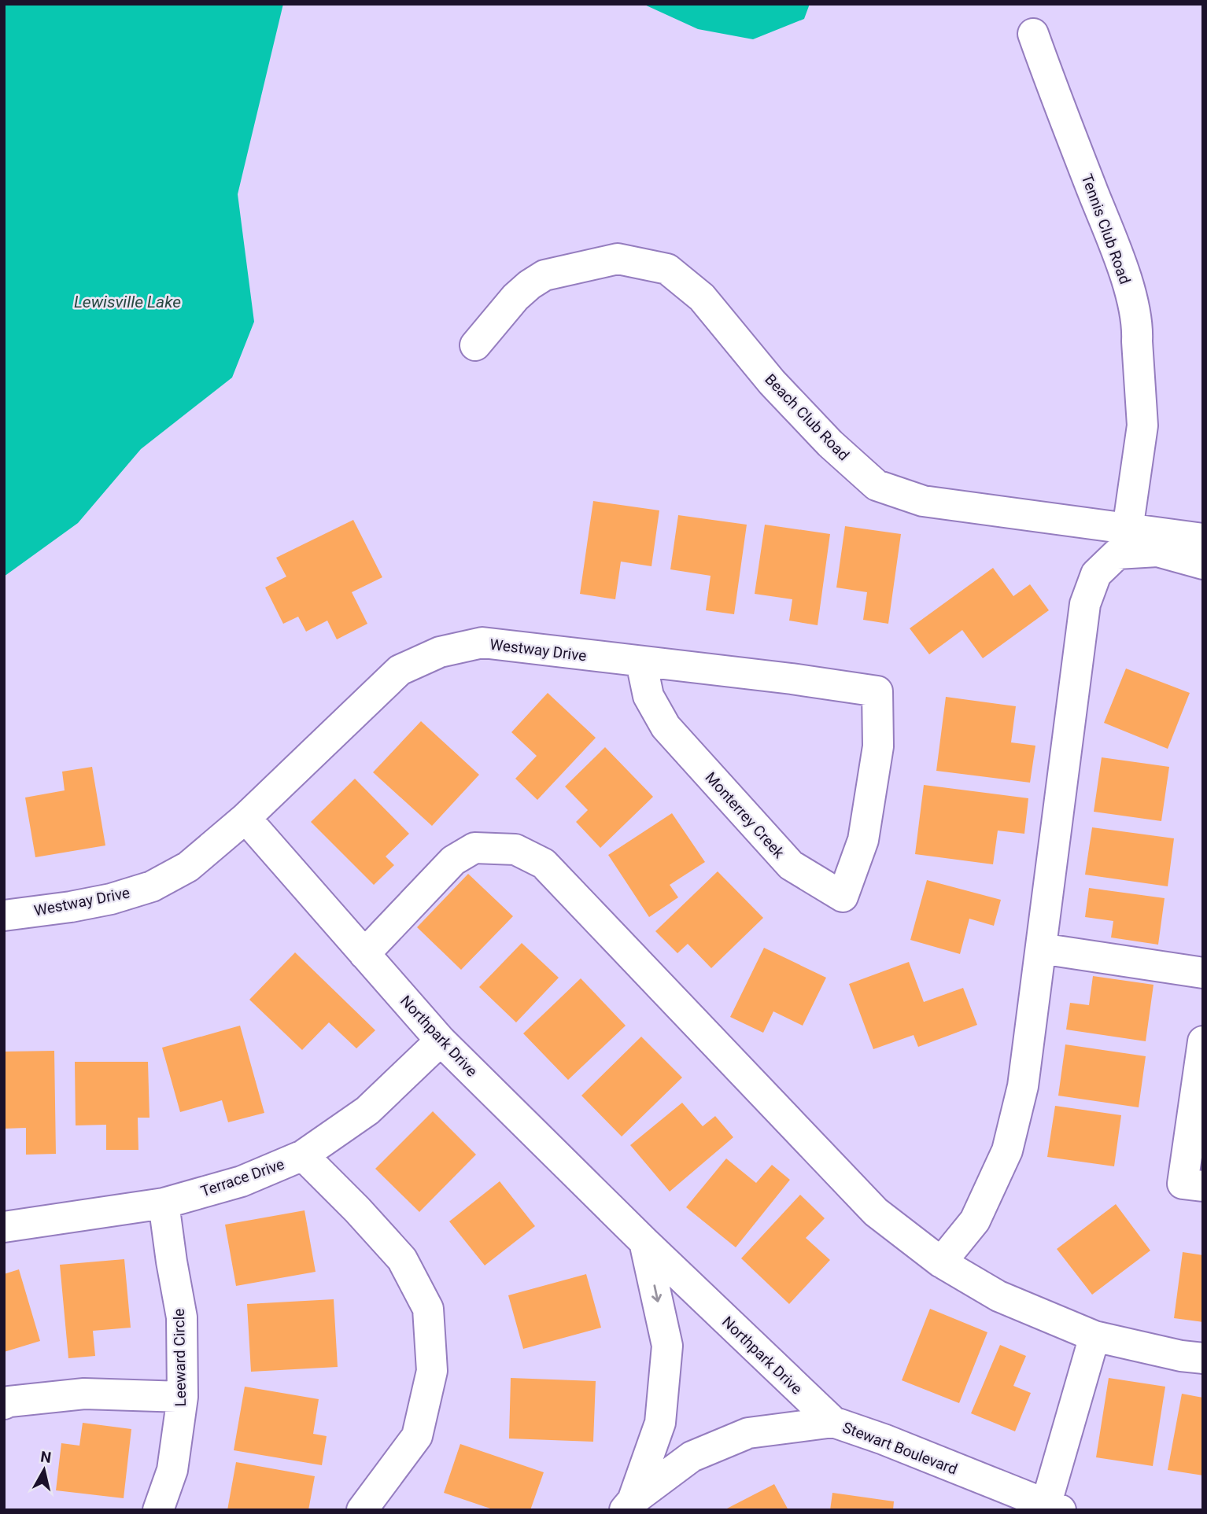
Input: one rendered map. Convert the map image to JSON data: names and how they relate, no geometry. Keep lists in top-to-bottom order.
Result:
{
  "streets": {
    "street": [
      "Tennis Club Road",
      "Beach Club Road",
      "Westway Drive",
      "Monterrey Creek",
      "Northpark Drive",
      "Terrace Drive",
      "Leeward Circle",
      "Stewart Boulevard"
    ]
  },
  "crossings": [
    ["Tennis Club Road", "Beach Club Road"],
    ["Westway Drive", "Monterrey Creek"],
    ["Westway Drive", "Northpark Drive"],
    ["Northpark Drive", "Terrace Drive"],
    ["Northpark Drive", "Stewart Boulevard"],
    ["Terrace Drive", "Leeward Circle"]
  ],
  "water": ["Lewisville Lake"],
  "north": "top"
}
